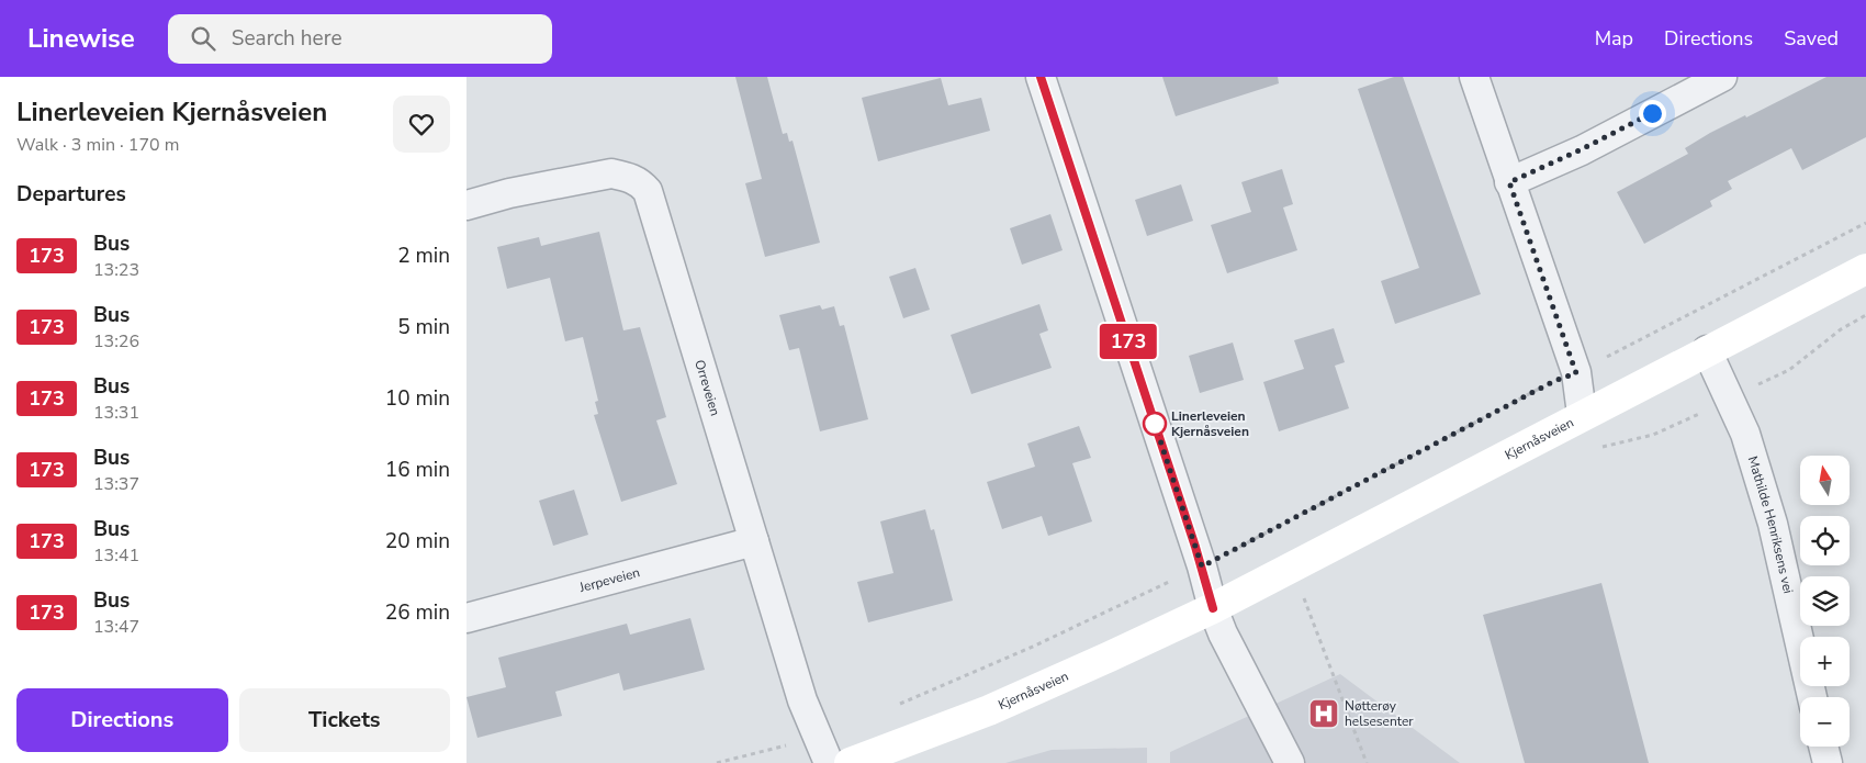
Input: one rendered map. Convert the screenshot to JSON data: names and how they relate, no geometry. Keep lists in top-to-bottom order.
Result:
{
  "streets": {
    "main road": ["Kjernåsveien"],
    "street": ["Orreveien", "Mathilde Henriksens vei", "Jerpeveien"]
  },
  "crossings": [
    ["Orreveien", "Jerpeveien"],
    ["Kjernåsveien", "Mathilde Henriksens vei"]
  ],
  "places": {
    "other": ["Linerleveien Kjernåsveien"],
    "hospital": ["Nøtterøy helsesenter"]
  },
  "lines": ["bus line 173"],
  "north": "top",
  "page": {
    "header": "Linewise",
    "search": "Search here",
    "nav": ["Map", "Directions", "Saved"],
    "heading": [
      ["Linerleveien Kjernåsveien", "Walk · 3 min · 170 m"],
      "Departures"
    ],
    "on_map": "173",
    "list": [
      {
        "mark": "173",
        "name": "Bus",
        "note": "13:23",
        "value": "2 min"
      },
      {
        "mark": "173",
        "name": "Bus",
        "note": "13:26",
        "value": "5 min"
      },
      {
        "mark": "173",
        "name": "Bus",
        "note": "13:31",
        "value": "10 min"
      },
      {
        "mark": "173",
        "name": "Bus",
        "note": "13:37",
        "value": "16 min"
      },
      {
        "mark": "173",
        "name": "Bus",
        "note": "13:41",
        "value": "20 min"
      },
      {
        "mark": "173",
        "name": "Bus",
        "note": "13:47",
        "value": "26 min"
      }
    ],
    "map_buttons": ["+", "−"],
    "buttons": ["Directions", "Tickets"]
  }
}
